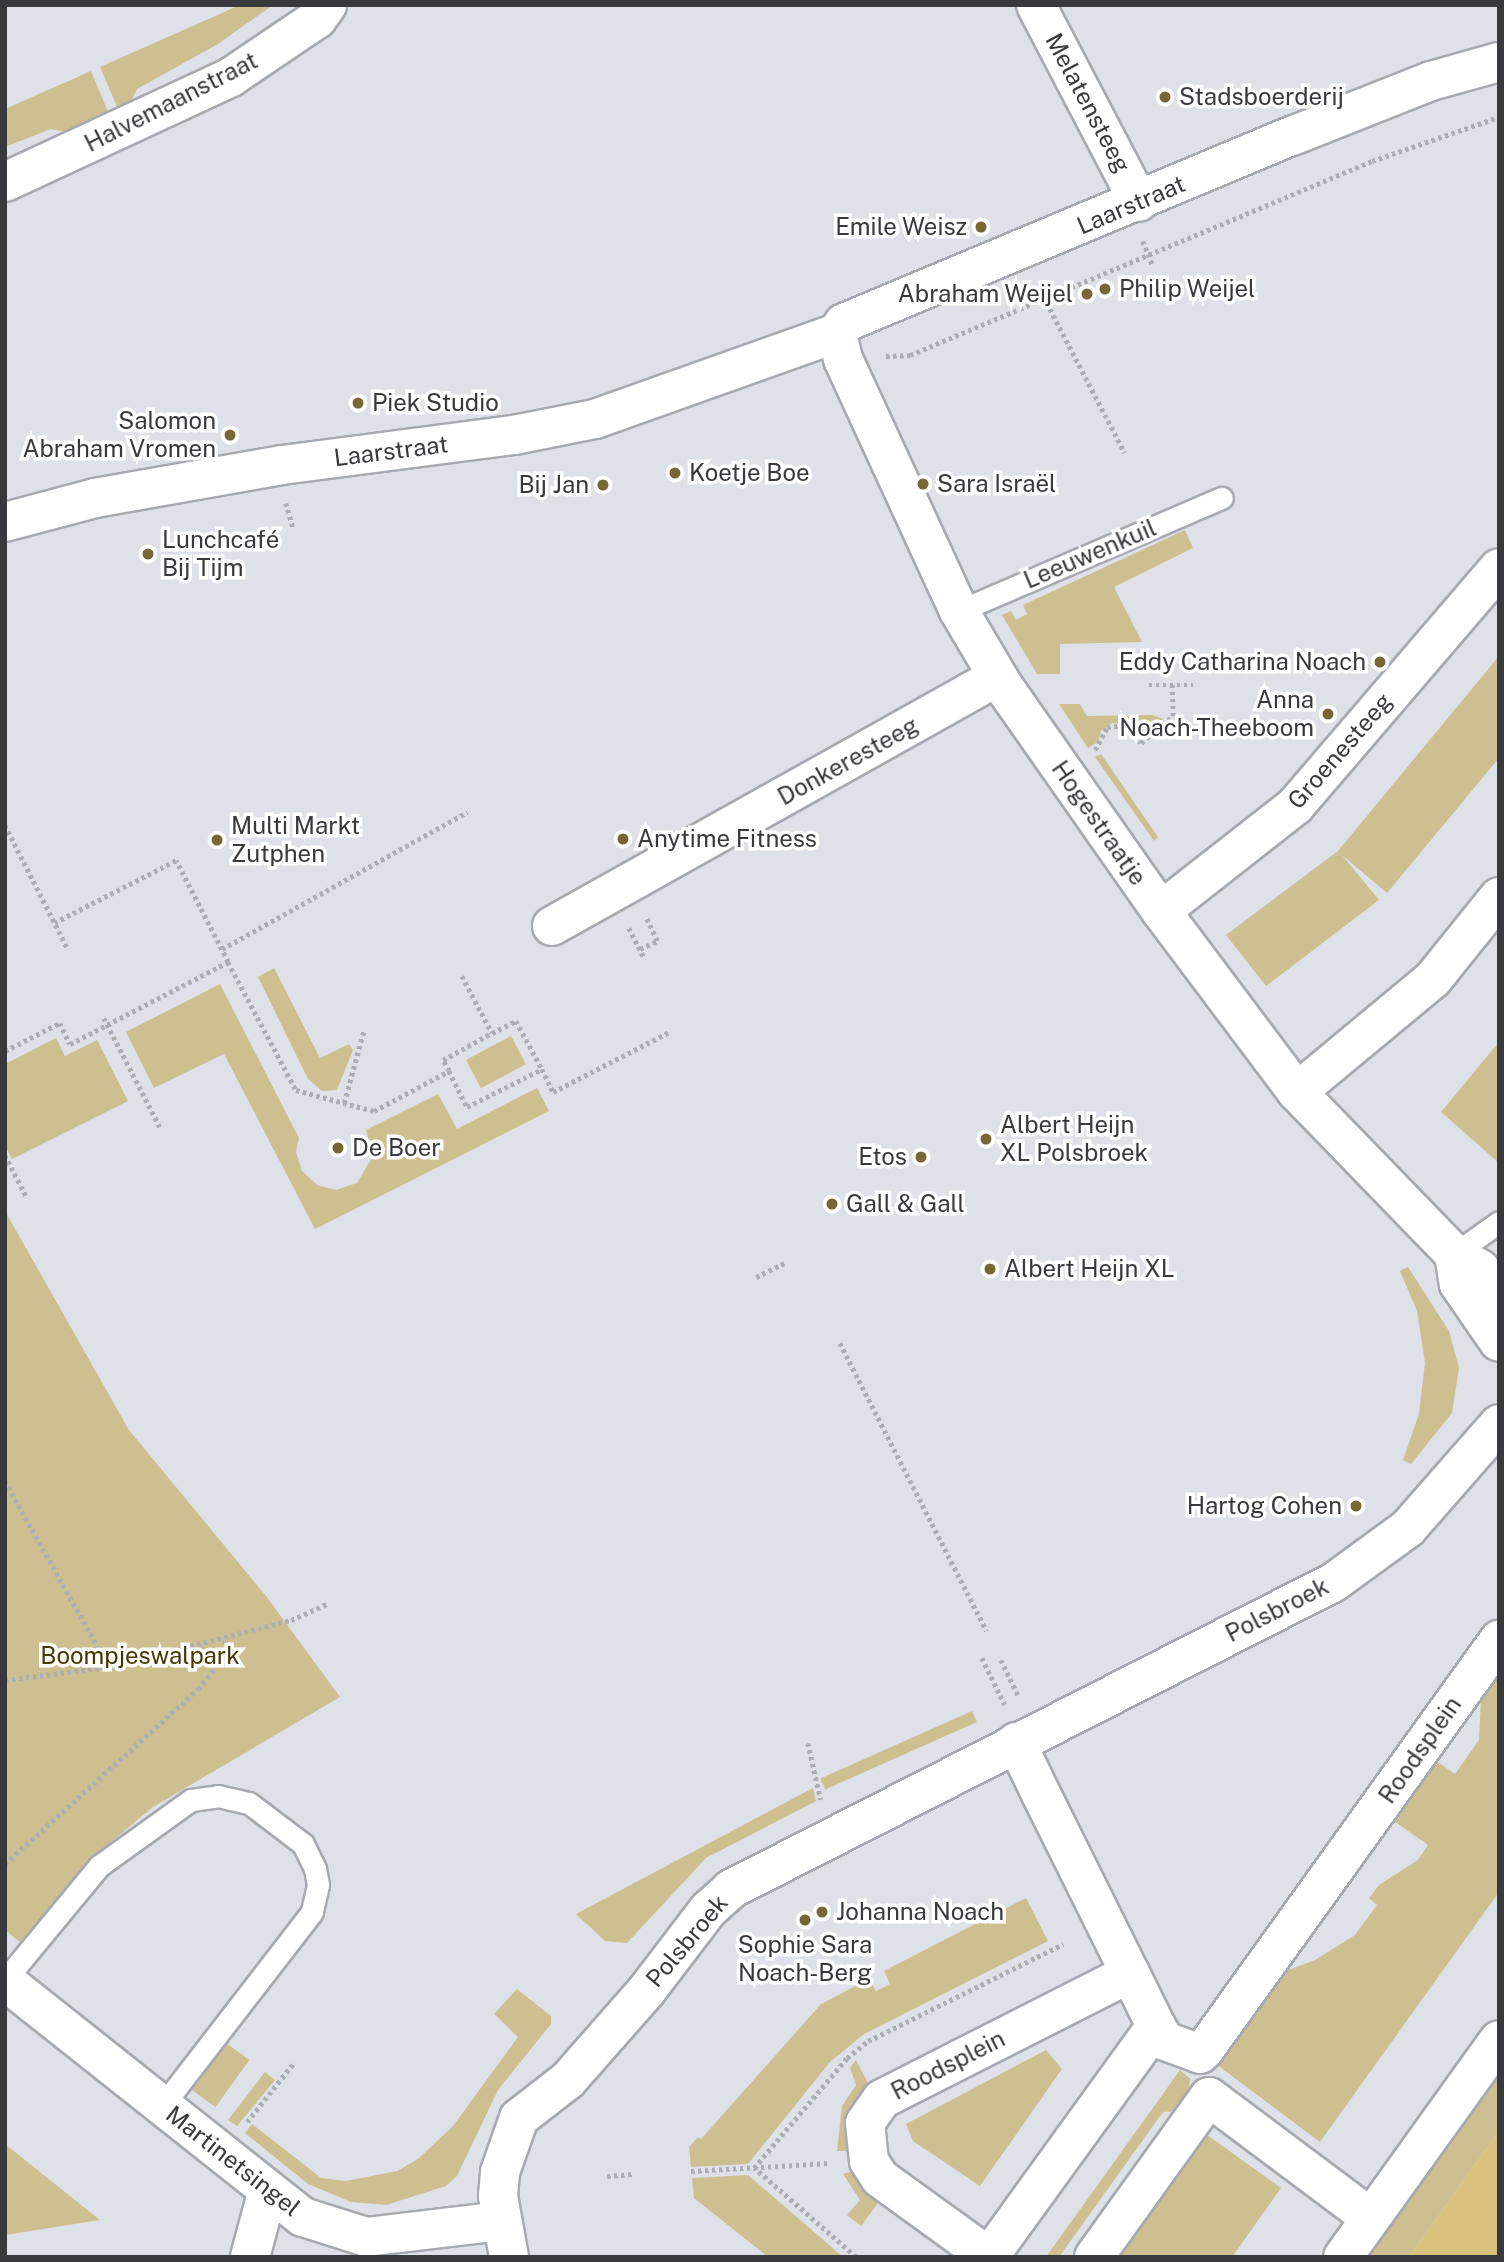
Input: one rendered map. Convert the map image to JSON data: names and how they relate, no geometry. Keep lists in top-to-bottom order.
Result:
{
  "streets": {
    "street": [
      "Halvemaanstraat",
      "Melatensteeg",
      "Laarstraat",
      "Groenesteeg",
      "Donkeresteeg",
      "Hogestraatje",
      "Polsbroek",
      "Roodsplein",
      "Martinetsingel"
    ],
    "lane": ["Leeuwenkuil"]
  },
  "crossings": [
    ["Melatensteeg", "Laarstraat"],
    ["Laarstraat", "Hogestraatje"],
    ["Leeuwenkuil", "Hogestraatje"],
    ["Groenesteeg", "Hogestraatje"],
    ["Donkeresteeg", "Hogestraatje"],
    ["Polsbroek", "Roodsplein"],
    ["Polsbroek", "Martinetsingel"]
  ],
  "parks": ["Boompjeswalpark"],
  "places": [
    "Stadsboerderij",
    "Emile Weisz",
    "Philip Weijel",
    "Abraham Weijel",
    "Piek Studio",
    "Salomon Abraham Vromen",
    "Koetje Boe",
    "Sara Israël",
    "Bij Jan",
    "Lunchcafé Bij Tijm",
    "Eddy Catharina Noach",
    "Anna Noach-Theeboom",
    "Anytime Fitness",
    "Multi Markt Zutphen",
    "Albert Heijn XL Polsbroek",
    "De Boer",
    "Etos",
    "Gall & Gall",
    "Albert Heijn XL",
    "Hartog Cohen",
    "Johanna Noach",
    "Sophie Sara Noach-Berg"
  ]
}
